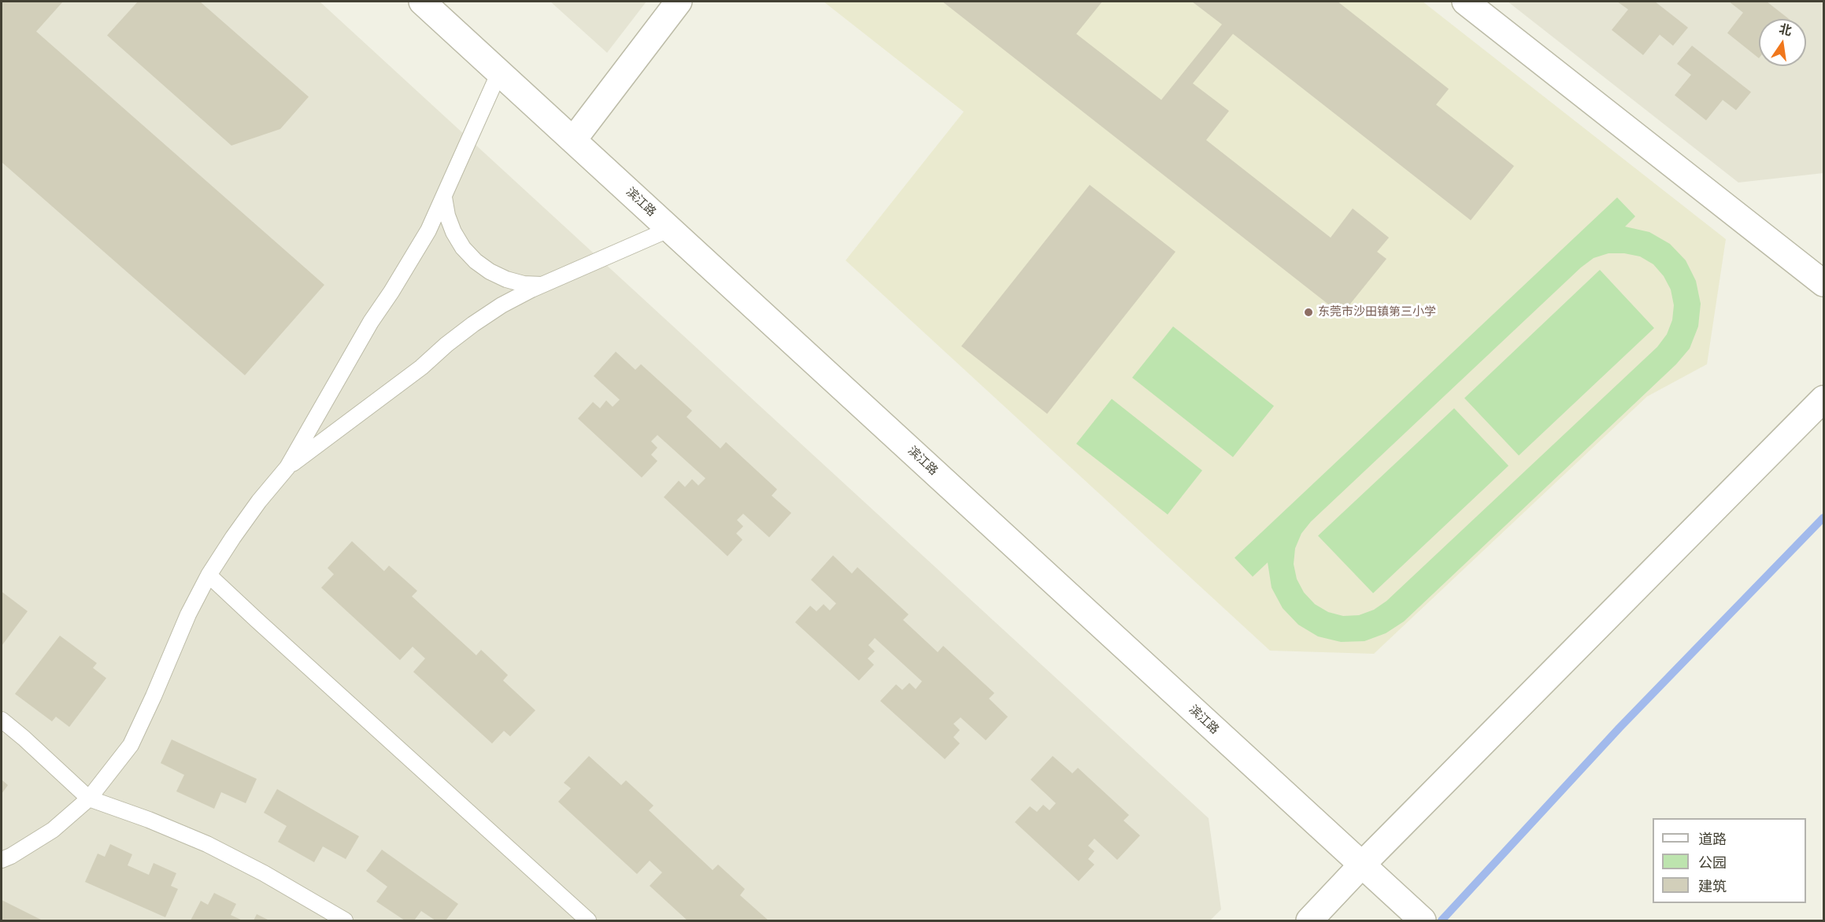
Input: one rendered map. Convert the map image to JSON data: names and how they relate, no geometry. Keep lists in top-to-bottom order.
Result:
{
  "streets": {
    "street": ["滨江路"]
  },
  "places": ["东莞市沙田镇第三小学"],
  "legend": ["道路", "公园", "建筑"],
  "north": "top"
}
